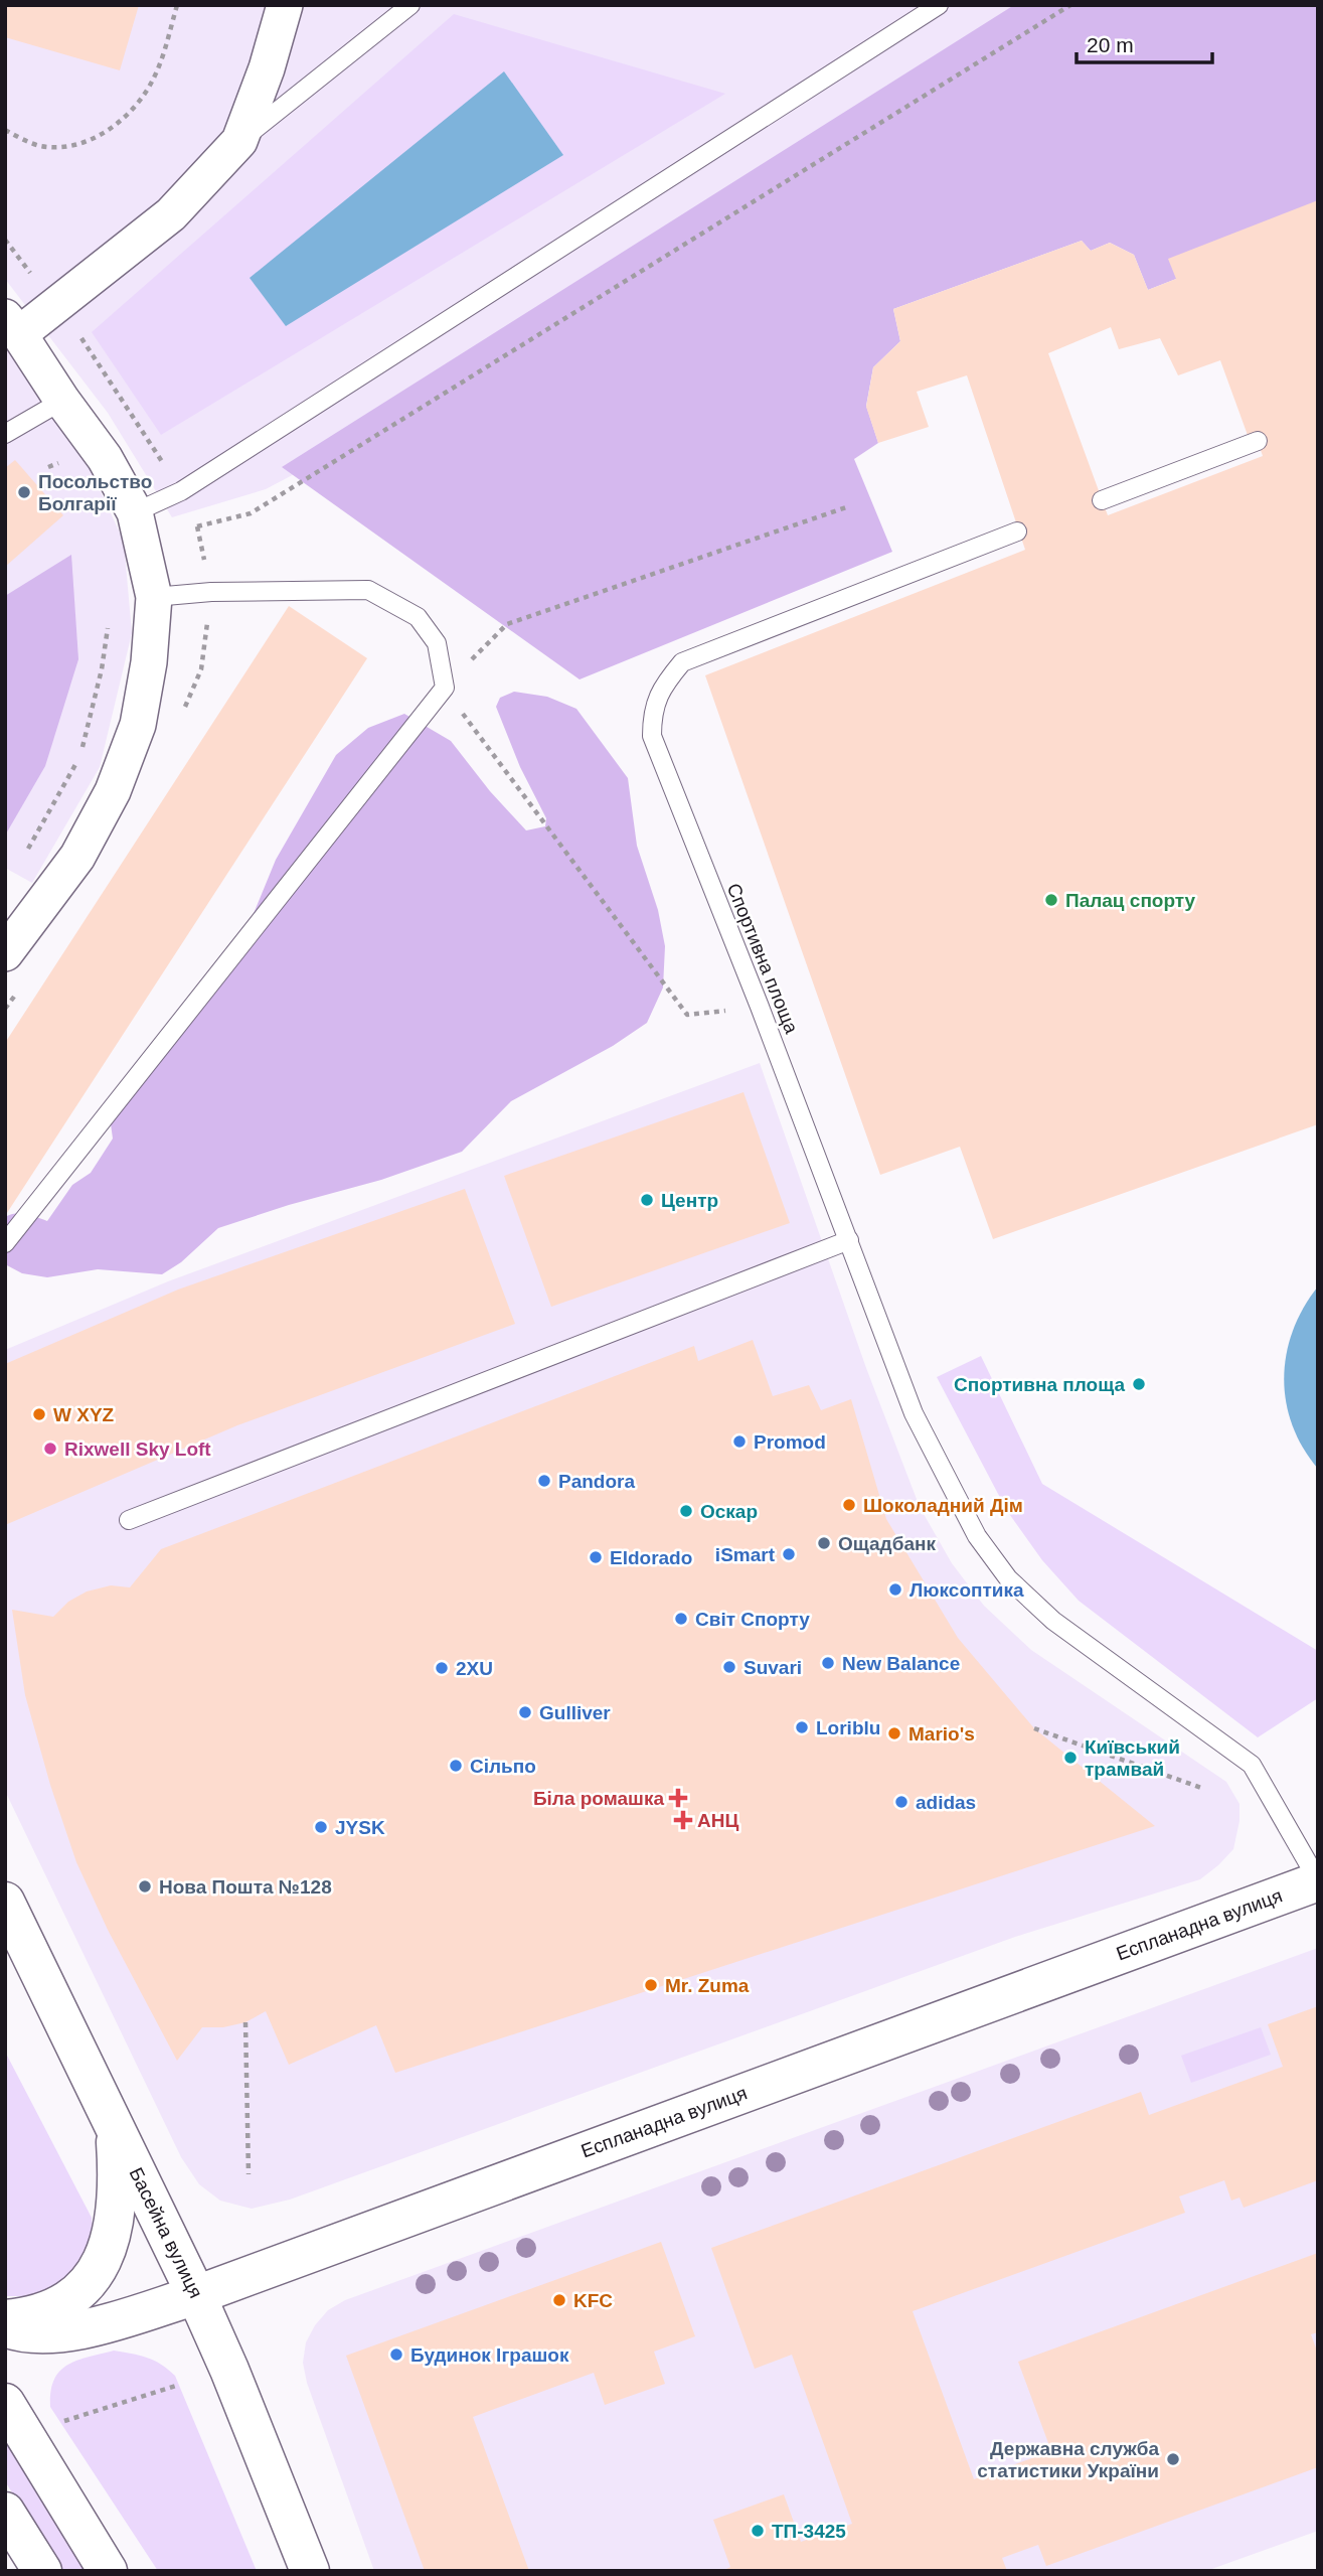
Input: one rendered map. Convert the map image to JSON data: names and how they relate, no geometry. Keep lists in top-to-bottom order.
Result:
{
  "streets": {
    "main road": ["Еспланадна вулиця", "Басейна вулиця"],
    "lane": ["Спортивна площа"]
  },
  "crossings": [
    ["Спортивна площа", "Еспланадна вулиця"],
    ["Еспланадна вулиця", "Басейна вулиця"]
  ],
  "places": {
    "other": [
      "Посольство Болгарії",
      "Палац спорту",
      "Центр",
      "Спортивна площа",
      "W XYZ",
      "Promod",
      "Rixwell Sky Loft",
      "Pandora",
      "Шоколадний Дім",
      "Оскар",
      "Ощадбанк",
      "iSmart",
      "Eldorado",
      "Люксоптика",
      "Свiт Спорту",
      "New Balance",
      "Suvari",
      "2XU",
      "Gulliver",
      "Loriblu",
      "Mario's",
      "Київський трамвай",
      "Сільпо",
      "adidas",
      "JYSK",
      "Нова Пошта №128",
      "Mr. Zuma",
      "KFC",
      "Будинок Іграшок",
      "Державна служба статистики України",
      "ТП-3425"
    ],
    "health": ["Біла ромашка", "АНЦ"]
  },
  "scale_bar": "20 m"
}
